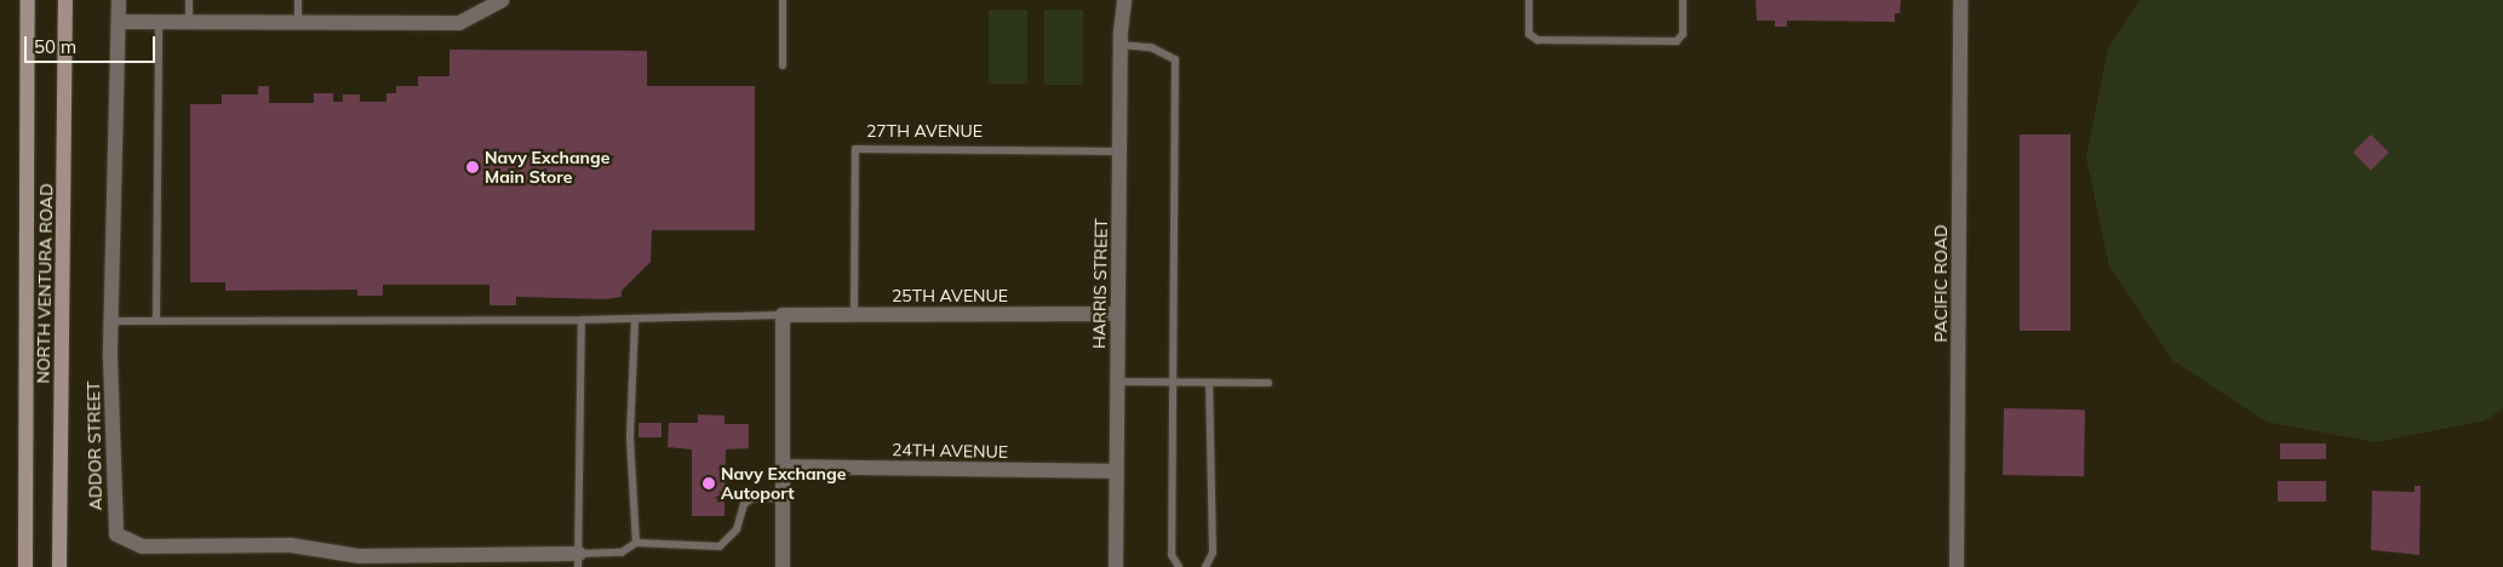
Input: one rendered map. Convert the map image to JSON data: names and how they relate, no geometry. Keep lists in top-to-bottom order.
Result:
{
  "streets": {
    "main road": ["NORTH VENTURA ROAD"],
    "street": [
      "HARRIS STREET",
      "PACIFIC ROAD",
      "25TH AVENUE",
      "ADDOR STREET",
      "24TH AVENUE"
    ],
    "lane": ["27TH AVENUE"]
  },
  "crossings": [
    ["27TH AVENUE", "HARRIS STREET"],
    ["27TH AVENUE", "25TH AVENUE"],
    ["HARRIS STREET", "25TH AVENUE"],
    ["HARRIS STREET", "24TH AVENUE"]
  ],
  "places": ["Navy Exchange Main Store", "Navy Exchange Autoport"],
  "scale_bar": "50 m"
}
